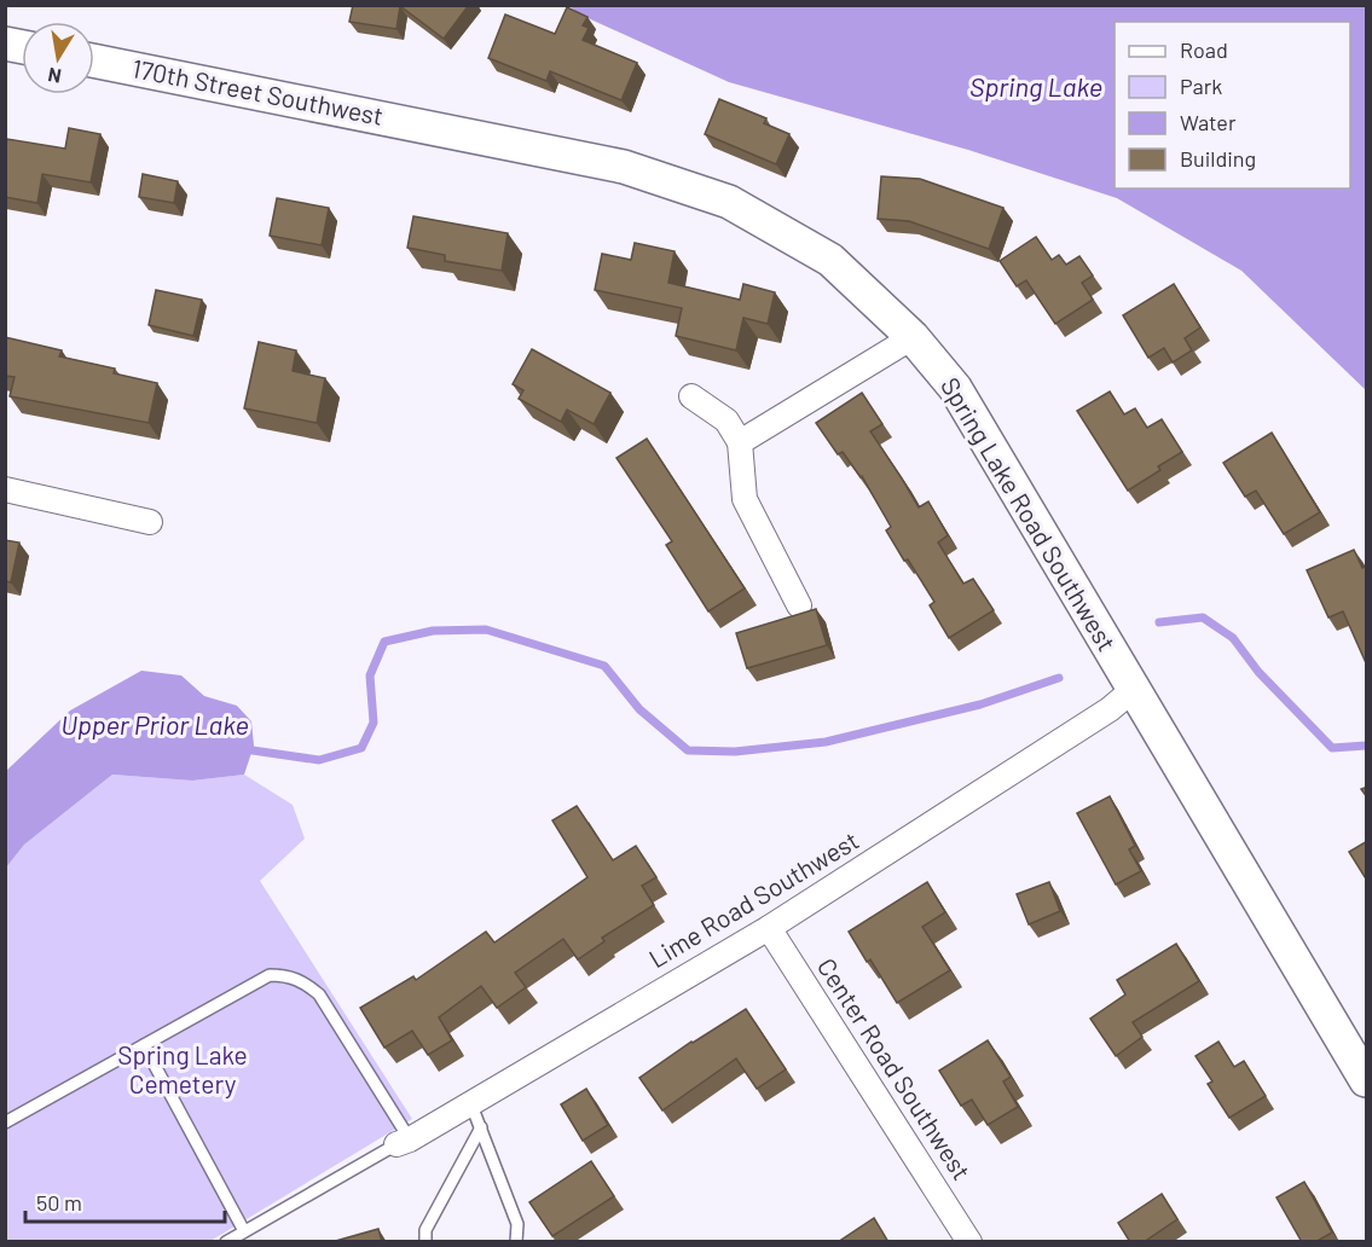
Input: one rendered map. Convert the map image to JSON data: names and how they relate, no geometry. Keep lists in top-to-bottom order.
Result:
{
  "streets": {
    "street": [
      "170th Street Southwest",
      "Spring Lake Road Southwest",
      "Lime Road Southwest",
      "Center Road Southwest"
    ]
  },
  "crossings": [
    ["170th Street Southwest", "Spring Lake Road Southwest"],
    ["Spring Lake Road Southwest", "Lime Road Southwest"],
    ["Lime Road Southwest", "Center Road Southwest"]
  ],
  "water": ["Spring Lake", "Upper Prior Lake"],
  "parks": ["Spring Lake Cemetery"],
  "legend": [
    "Road",
    "Park",
    "Water",
    "Building"
  ],
  "scale_bar": "50 m",
  "north": "bottom"
}
